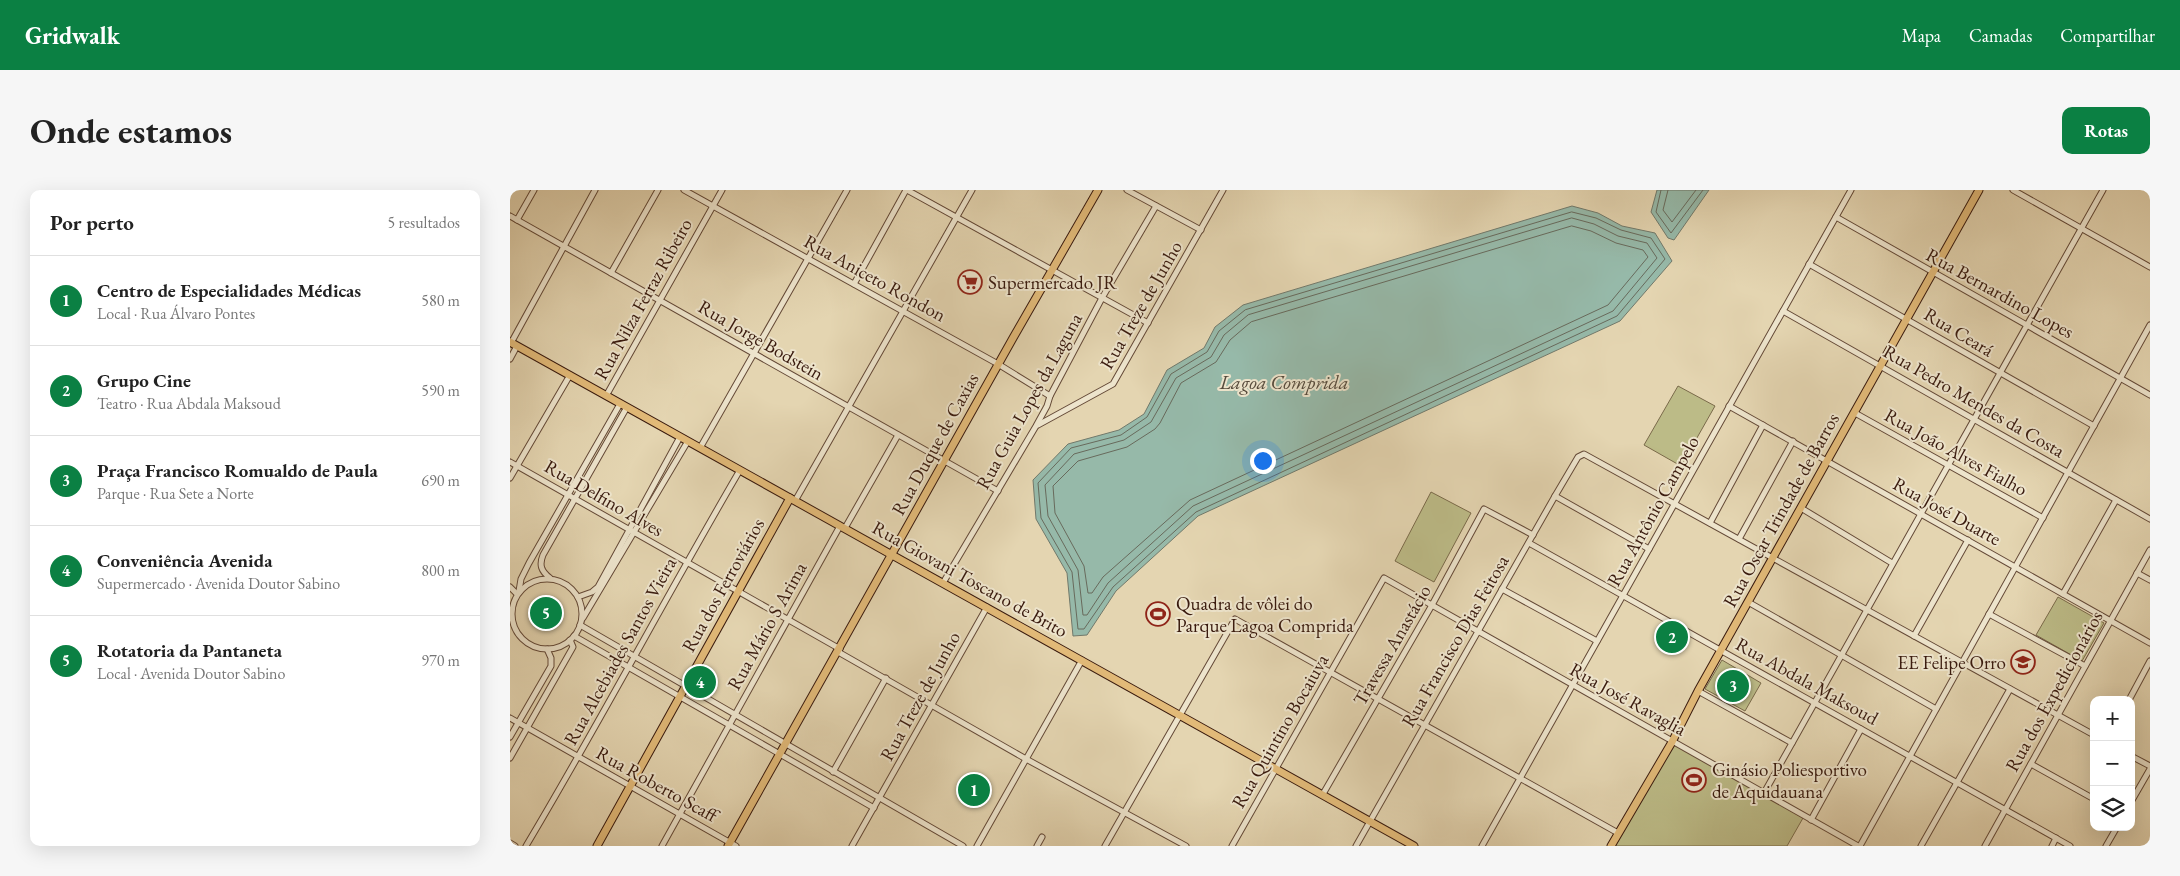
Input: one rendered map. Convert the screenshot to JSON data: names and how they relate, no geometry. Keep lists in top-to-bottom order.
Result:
{
  "streets": {
    "main road": [
      "Rua Duque de Caxias",
      "Rua Oscar Trindade de Barros",
      "Rua Giovani Toscano de Brito",
      "Rua dos Ferroviários"
    ],
    "street": [
      "Rua Aniceto Rondon",
      "Rua Bernardino Lopes",
      "Rua Nilza Ferraz Ribeiro",
      "Rua Treze de Junho",
      "Rua Ceará",
      "Rua Jorge Bodstein",
      "Rua Guia Lopes da Laguna",
      "Rua Pedro Mendes da Costa",
      "Rua João Alves Fialho",
      "Rua Delfino Alves",
      "Rua Antônio Campelo",
      "Rua José Duarte",
      "Rua Mário S Arima",
      "Rua Francisco Dias Feitosa",
      "Travessa Anastácio",
      "Rua Alcebiades Santos Vieira",
      "Rua Abdala Maksoud",
      "Rua dos Expedicionários",
      "Rua José Ravaglia",
      "Rua Quintino Bocaiuva",
      "Rua Roberto Scaff"
    ]
  },
  "crossings": [
    ["Rua Aniceto Rondon", "Rua Nilza Ferraz Ribeiro"],
    ["Rua Aniceto Rondon", "Rua Guia Lopes da Laguna"],
    ["Rua Aniceto Rondon", "Rua Duque de Caxias"],
    ["Rua Aniceto Rondon", "Rua dos Ferroviários"],
    ["Rua Bernardino Lopes", "Rua Oscar Trindade de Barros"],
    ["Rua Bernardino Lopes", "Rua Antônio Campelo"],
    ["Rua Nilza Ferraz Ribeiro", "Rua Jorge Bodstein"],
    ["Rua Nilza Ferraz Ribeiro", "Rua Giovani Toscano de Brito"],
    ["Rua Treze de Junho", "Rua Guia Lopes da Laguna"],
    ["Rua Treze de Junho", "Rua Delfino Alves"],
    ["Rua Treze de Junho", "Rua Giovani Toscano de Brito"],
    ["Rua Ceará", "Rua Oscar Trindade de Barros"],
    ["Rua Ceará", "Rua Antônio Campelo"],
    ["Rua Jorge Bodstein", "Rua Guia Lopes da Laguna"],
    ["Rua Jorge Bodstein", "Rua Duque de Caxias"],
    ["Rua Jorge Bodstein", "Rua dos Ferroviários"],
    ["Rua Jorge Bodstein", "Rua Mário S Arima"],
    ["Rua Guia Lopes da Laguna", "Rua Giovani Toscano de Brito"],
    ["Rua Pedro Mendes da Costa", "Rua Oscar Trindade de Barros"],
    ["Rua Pedro Mendes da Costa", "Rua Antônio Campelo"],
    ["Rua Duque de Caxias", "Rua Delfino Alves"],
    ["Rua Duque de Caxias", "Rua Giovani Toscano de Brito"],
    ["Rua Duque de Caxias", "Rua Roberto Scaff"],
    ["Rua João Alves Fialho", "Rua Oscar Trindade de Barros"],
    ["Rua Delfino Alves", "Rua dos Ferroviários"],
    ["Rua Delfino Alves", "Rua Mário S Arima"],
    ["Rua Delfino Alves", "Rua Alcebiades Santos Vieira"],
    ["Rua Oscar Trindade de Barros", "Rua José Duarte"],
    ["Rua Oscar Trindade de Barros", "Rua Abdala Maksoud"],
    ["Rua Oscar Trindade de Barros", "Rua José Ravaglia"],
    ["Rua Antônio Campelo", "Rua José Duarte"],
    ["Rua Antônio Campelo", "Rua Francisco Dias Feitosa"],
    ["Rua Antônio Campelo", "Rua Abdala Maksoud"],
    ["Rua Antônio Campelo", "Rua José Ravaglia"],
    ["Rua José Duarte", "Rua dos Expedicionários"],
    ["Rua Giovani Toscano de Brito", "Rua dos Ferroviários"],
    ["Rua Giovani Toscano de Brito", "Rua Mário S Arima"],
    ["Rua Giovani Toscano de Brito", "Rua Francisco Dias Feitosa"],
    ["Rua Giovani Toscano de Brito", "Travessa Anastácio"],
    ["Rua Giovani Toscano de Brito", "Rua Alcebiades Santos Vieira"],
    ["Rua Giovani Toscano de Brito", "Rua Quintino Bocaiuva"],
    ["Rua dos Ferroviários", "Rua Roberto Scaff"],
    ["Rua Mário S Arima", "Rua Roberto Scaff"],
    ["Rua Francisco Dias Feitosa", "Travessa Anastácio"],
    ["Rua Francisco Dias Feitosa", "Rua Abdala Maksoud"],
    ["Rua Francisco Dias Feitosa", "Rua José Ravaglia"],
    ["Travessa Anastácio", "Rua José Ravaglia"],
    ["Rua Alcebiades Santos Vieira", "Rua Roberto Scaff"],
    ["Rua Abdala Maksoud", "Rua dos Expedicionários"],
    ["Rua José Ravaglia", "Rua Quintino Bocaiuva"]
  ],
  "water": ["Lagoa Comprida"],
  "places": {
    "supermarket": ["Supermercado JR"],
    "sports": ["Quadra de vôlei do Parque Lagoa Comprida", "Ginásio Poliesportivo de Aquidauana"],
    "school or university": ["EE Felipe Orro"]
  },
  "page": {
    "header": "Gridwalk",
    "nav": ["Mapa", "Camadas", "Compartilhar"],
    "buttons": "Rotas",
    "title": "Onde estamos",
    "heading": ["Por perto", "5 resultados"],
    "list": [
      {
        "mark": "1",
        "name": "Centro de Especialidades Médicas",
        "note": "Local · Rua Álvaro Pontes",
        "value": "580 m"
      },
      {
        "mark": "2",
        "name": "Grupo Cine",
        "note": "Teatro · Rua Abdala Maksoud",
        "value": "590 m"
      },
      {
        "mark": "3",
        "name": "Praça Francisco Romualdo de Paula",
        "note": "Parque · Rua Sete a Norte",
        "value": "690 m"
      },
      {
        "mark": "4",
        "name": "Conveniência Avenida",
        "note": "Supermercado · Avenida Doutor Sabino",
        "value": "800 m"
      },
      {
        "mark": "5",
        "name": "Rotatoria da Pantaneta",
        "note": "Local · Avenida Doutor Sabino",
        "value": "970 m"
      }
    ],
    "pins": [
      "5",
      "2",
      "4",
      "3",
      "1"
    ],
    "map_buttons": ["+", "−"]
  }
}
